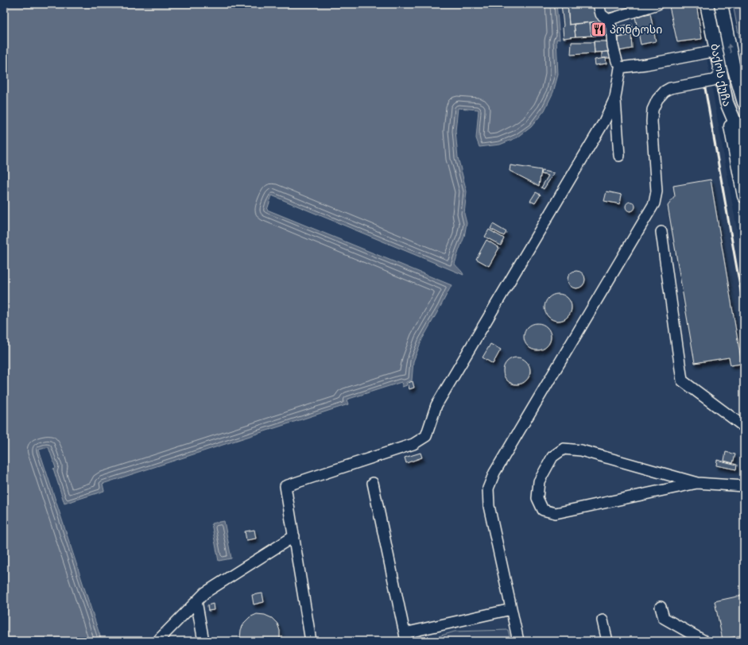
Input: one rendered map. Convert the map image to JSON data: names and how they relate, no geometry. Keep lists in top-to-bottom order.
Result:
{
  "streets": {
    "main road": ["ბაქოს ქუჩა"]
  },
  "places": {
    "restaurant": ["პონტოსი"]
  }
}
